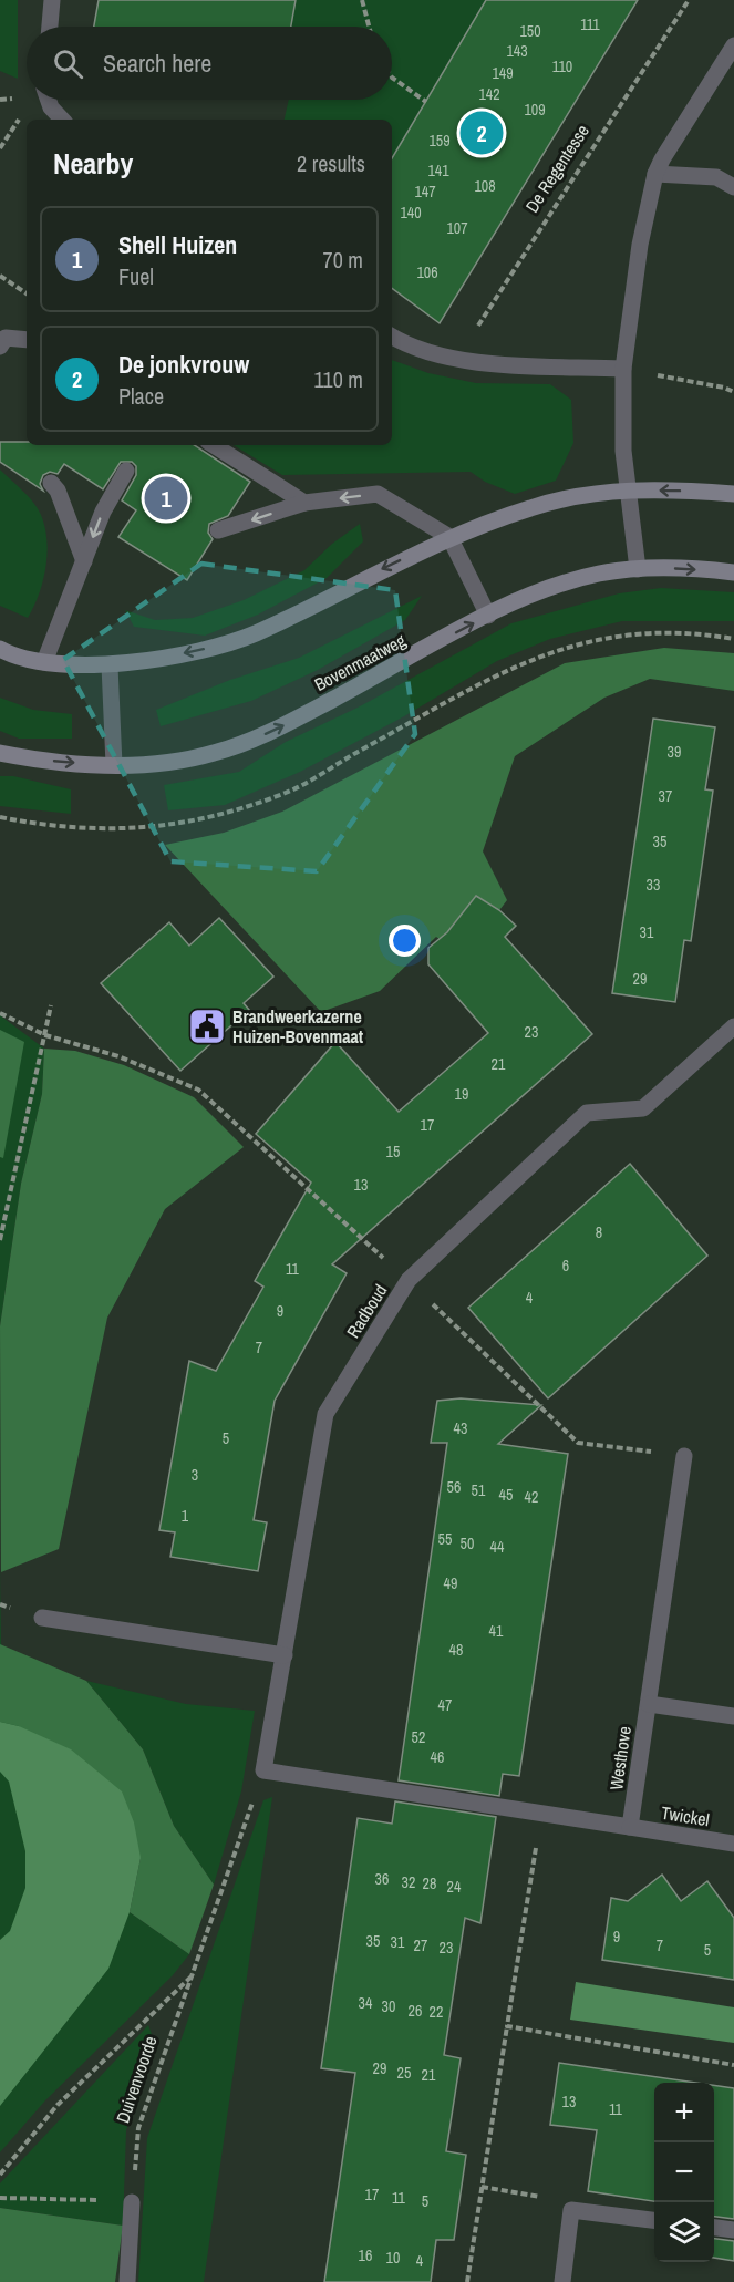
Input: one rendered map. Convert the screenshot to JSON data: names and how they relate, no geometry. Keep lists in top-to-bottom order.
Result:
{
  "streets": {
    "street": [
      "Bovenmaatweg",
      "Radboud",
      "Westhove",
      "Twickel"
    ],
    "path": ["De Regentesse", "Duivenvoorde"]
  },
  "crossings": [
    ["Westhove", "Twickel"]
  ],
  "places": {
    "public building": ["Brandweerkazerne Huizen-Bovenmaat"]
  },
  "house_numbers": [
    "111",
    "150",
    "143",
    "110",
    "149",
    "142",
    "109",
    "159",
    "141",
    "108",
    "147",
    "140",
    "107",
    "106",
    "39",
    "37",
    "35",
    "33",
    "31",
    "29",
    "23",
    "21",
    "19",
    "17",
    "15",
    "13",
    "8",
    "6",
    "11",
    "4",
    "9",
    "7",
    "43",
    "5",
    "3",
    "56",
    "51",
    "45",
    "42",
    "1",
    "55",
    "50",
    "44",
    "49",
    "41",
    "48",
    "47",
    "52",
    "46",
    "36",
    "32",
    "28",
    "24",
    "9",
    "35",
    "31",
    "27",
    "7",
    "23",
    "5",
    "34",
    "30",
    "26",
    "22",
    "29",
    "25",
    "21",
    "13",
    "11",
    "17",
    "11",
    "5",
    "16",
    "10",
    "4"
  ],
  "page": {
    "search": "Search here",
    "pins": ["2", "1"],
    "heading": ["Nearby", "2 results"],
    "list": [
      {
        "mark": "1",
        "name": "Shell Huizen",
        "note": "Fuel",
        "value": "70 m"
      },
      {
        "mark": "2",
        "name": "De jonkvrouw",
        "note": "Place",
        "value": "110 m"
      }
    ],
    "map_buttons": ["+", "−"]
  }
}
